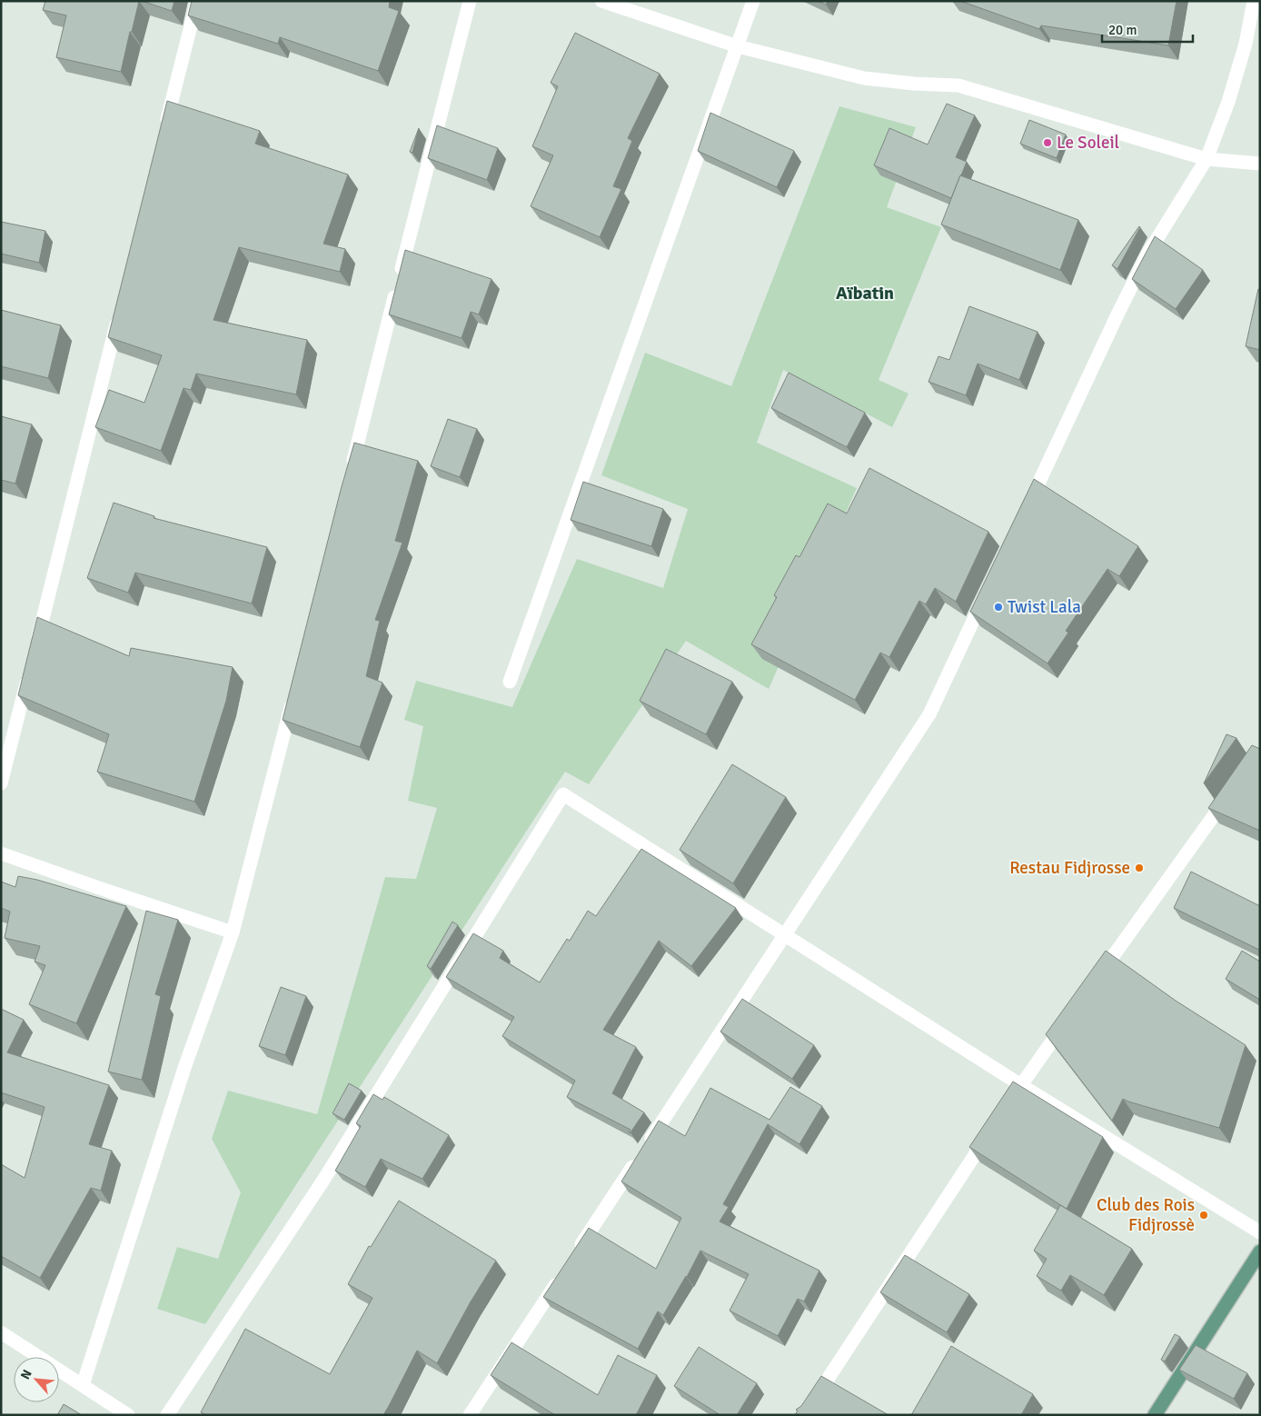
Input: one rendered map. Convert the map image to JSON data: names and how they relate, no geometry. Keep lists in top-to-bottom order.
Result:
{
  "districts": ["Aïbatin"],
  "places": [
    "Le Soleil",
    "Twist Lala",
    "Restau Fidjrosse",
    "Club des Rois Fidjrossè"
  ],
  "scale_bar": "20 m",
  "north": "top left"
}
